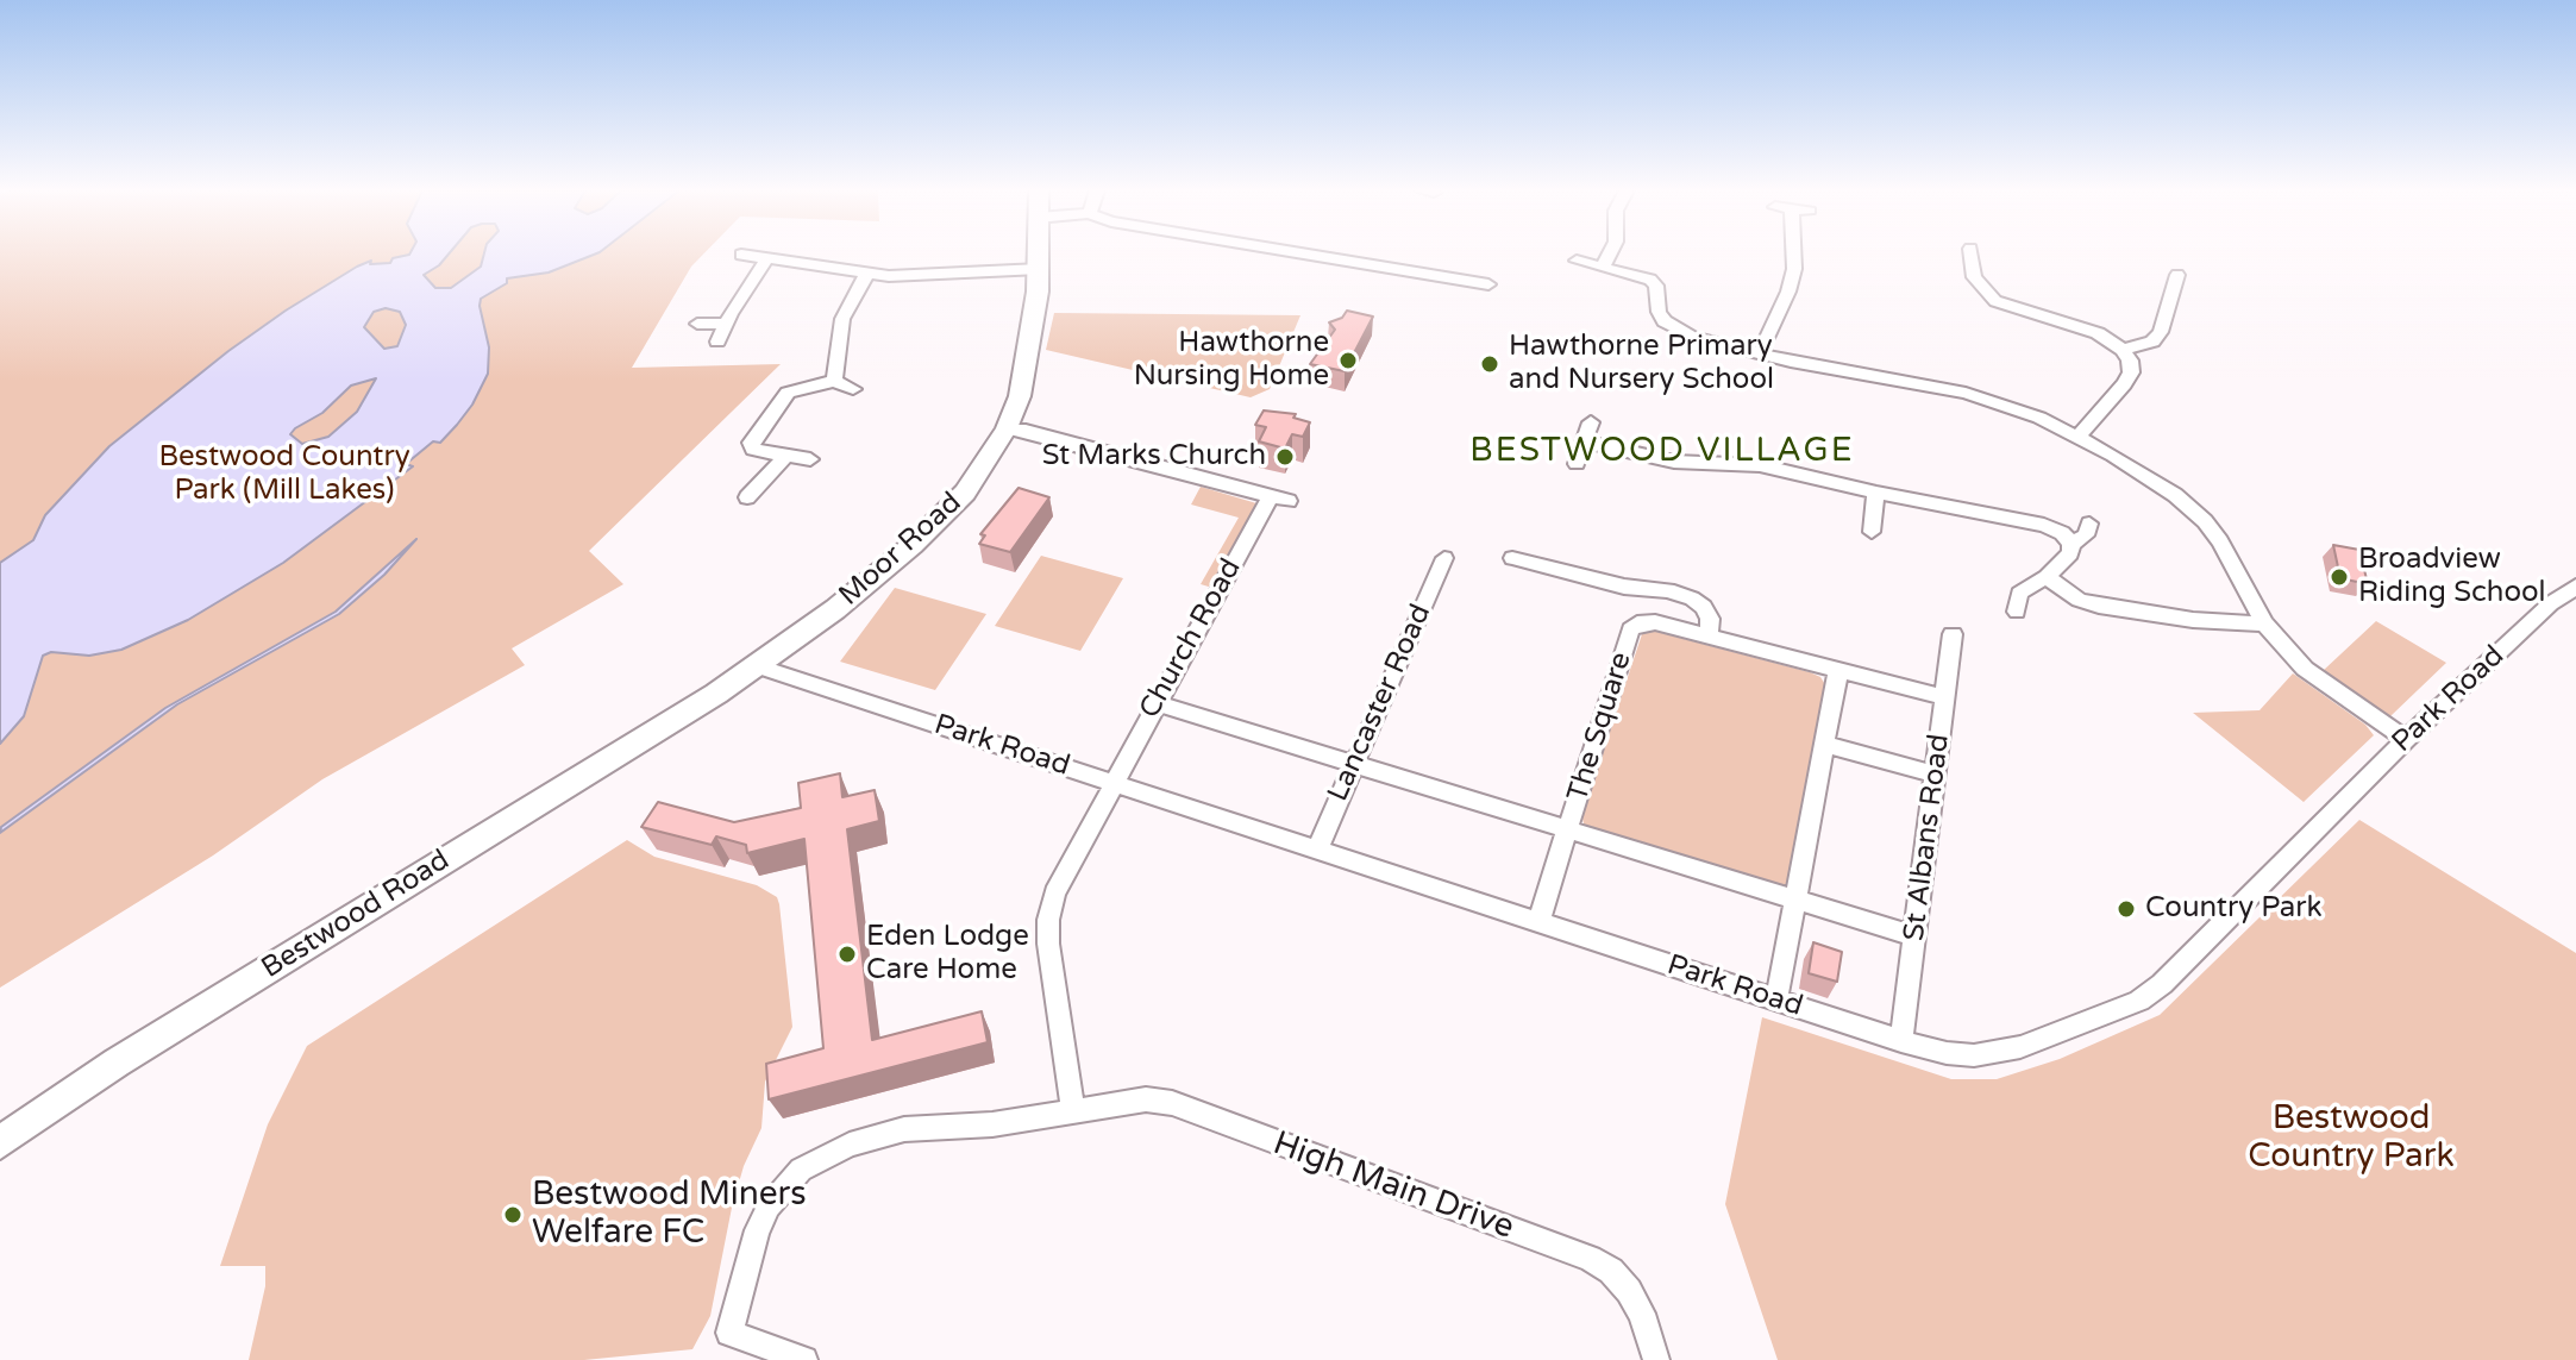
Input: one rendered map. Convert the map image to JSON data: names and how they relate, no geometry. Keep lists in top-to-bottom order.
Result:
{
  "streets": {
    "main road": ["Moor Road", "Bestwood Road"],
    "street": [
      "Church Road",
      "Park Road",
      "Lancaster Road",
      "The Square",
      "St Albans Road",
      "High Main Drive"
    ]
  },
  "crossings": [
    ["Moor Road", "Church Road"],
    ["Moor Road", "Park Road"],
    ["Moor Road", "Bestwood Road"],
    ["Church Road", "Park Road"],
    ["Park Road", "Lancaster Road"],
    ["Park Road", "The Square"],
    ["Park Road", "St Albans Road"],
    ["The Square", "St Albans Road"]
  ],
  "districts": ["BESTWOOD VILLAGE"],
  "parks": ["Bestwood Country Park (Mill Lakes)", "Bestwood Country Park"],
  "places": [
    "Hawthorne Nursing Home",
    "Hawthorne Primary and Nursery School",
    "St Marks Church",
    "Broadview Riding School",
    "Country Park",
    "Eden Lodge Care Home",
    "Bestwood Miners Welfare FC"
  ]
}
